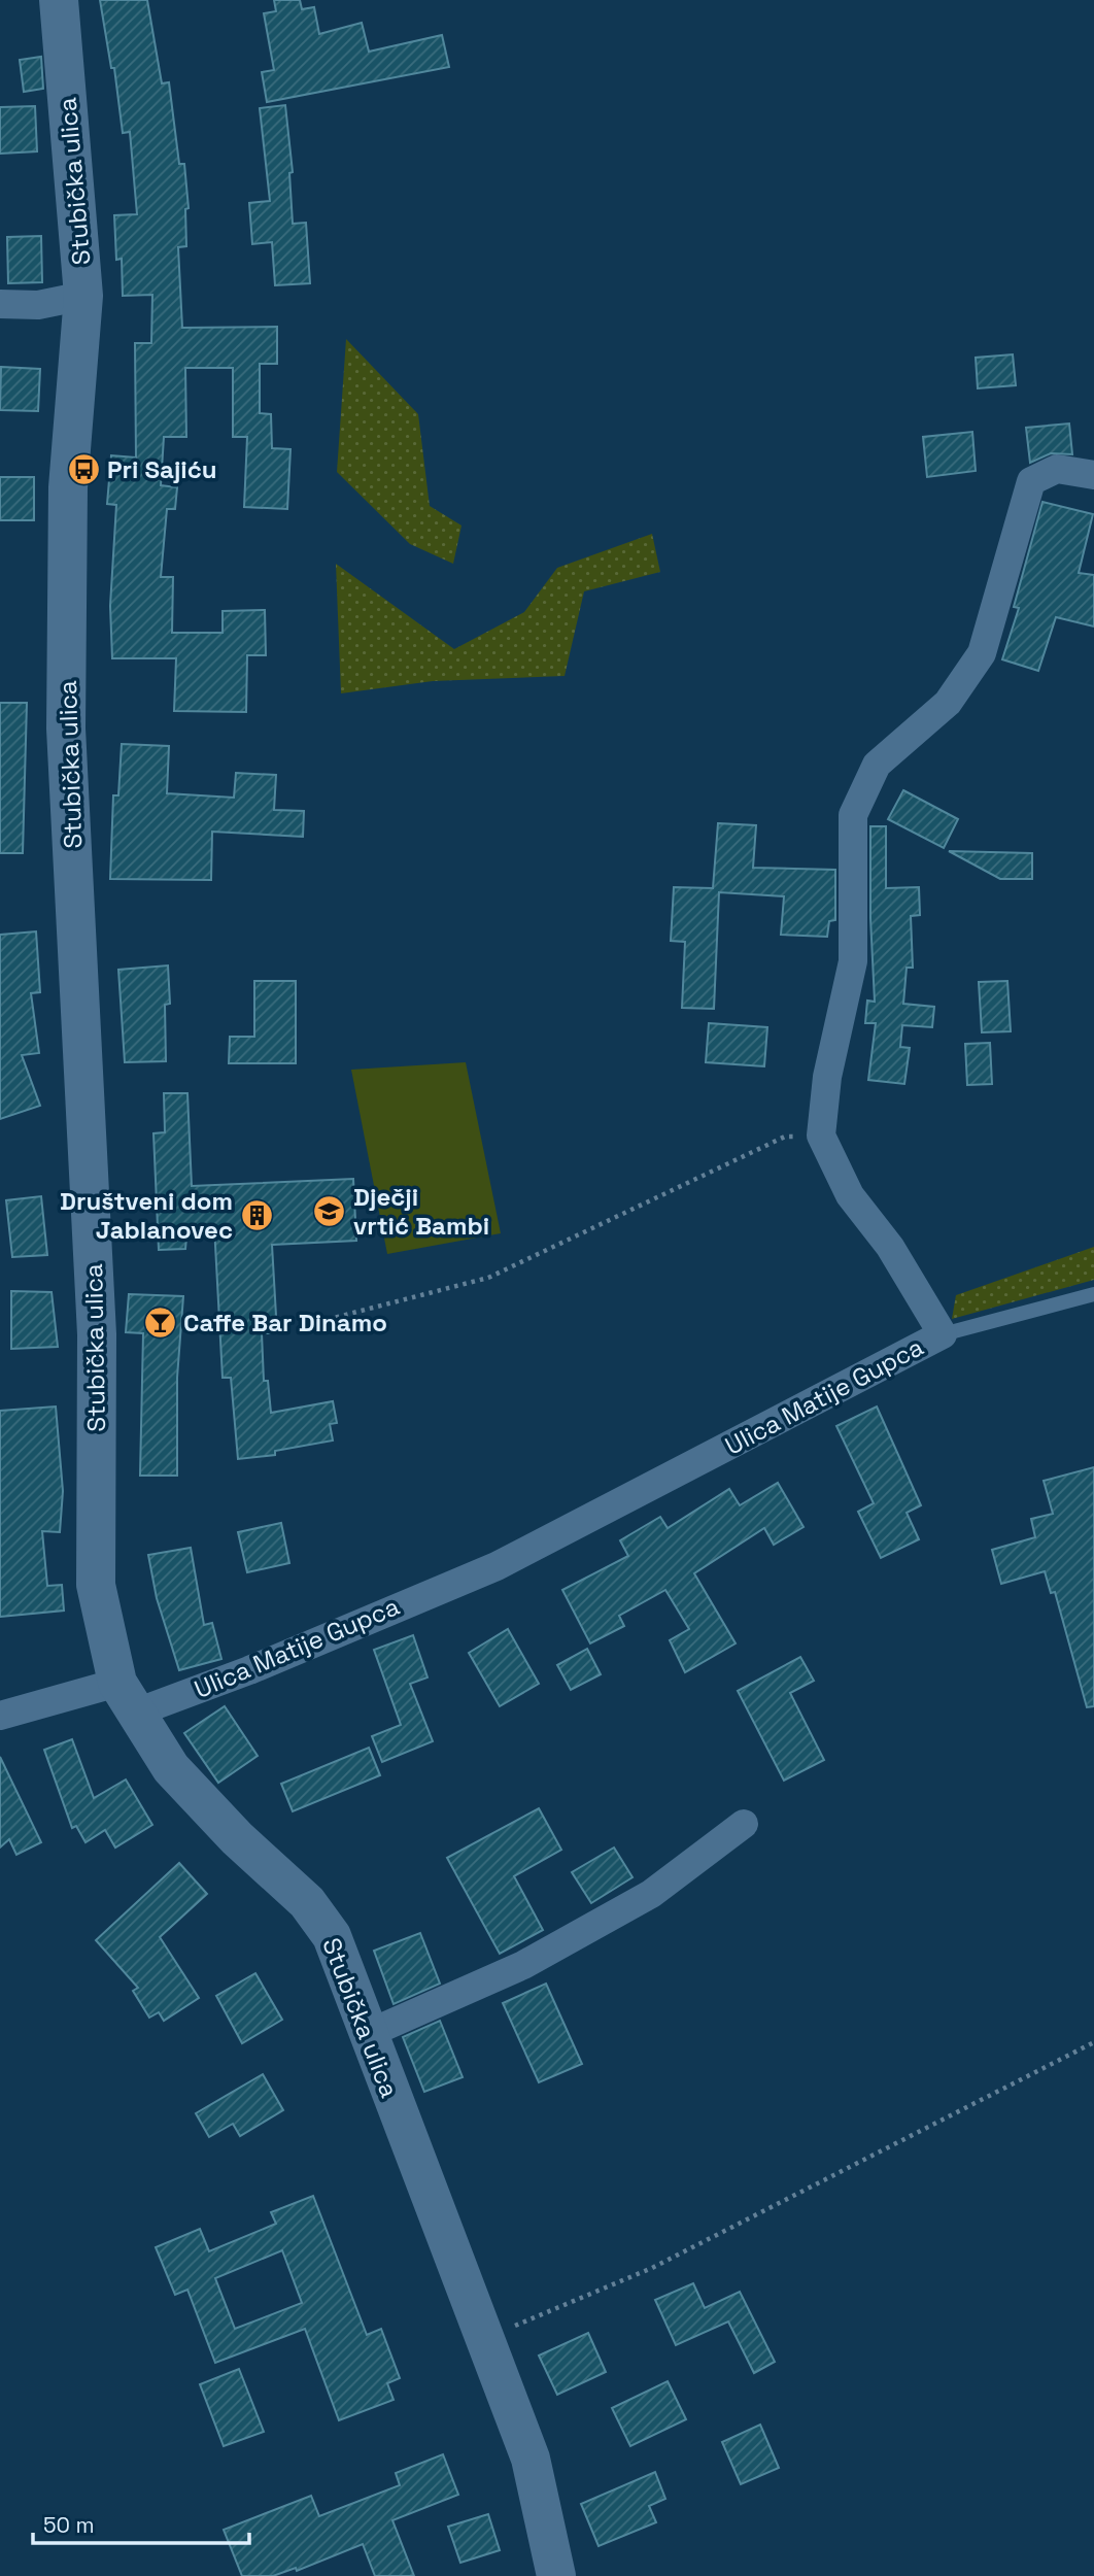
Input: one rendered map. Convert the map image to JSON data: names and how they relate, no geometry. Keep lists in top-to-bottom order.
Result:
{
  "streets": {
    "main road": ["Stubička ulica"],
    "street": ["Ulica Matije Gupca"]
  },
  "crossings": [
    ["Stubička ulica", "Ulica Matije Gupca"]
  ],
  "places": {
    "bus stop": ["Pri Sajiću"],
    "school or university": ["Dječji vrtić Bambi"],
    "building": ["Društveni dom Jablanovec"],
    "bar": ["Caffe Bar Dinamo"]
  },
  "scale_bar": "50 m"
}
